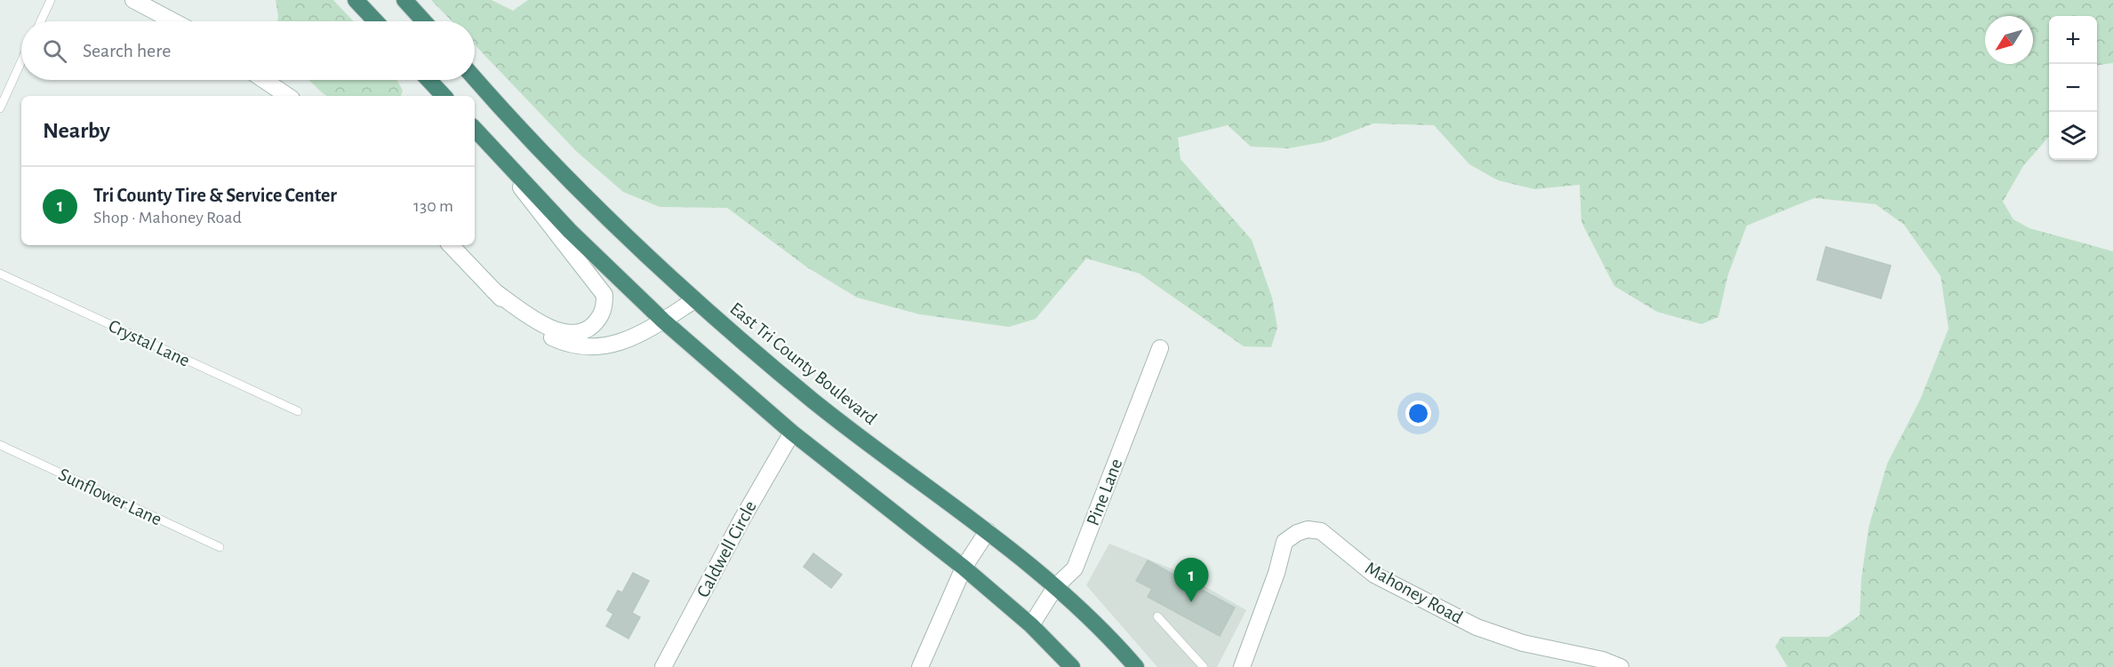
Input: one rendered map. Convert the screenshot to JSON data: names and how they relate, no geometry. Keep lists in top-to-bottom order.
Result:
{
  "streets": {
    "highway": ["East Tri County Boulevard"],
    "street": ["Pine Lane", "Caldwell Circle", "Mahoney Road"],
    "lane": ["Crystal Lane", "Sunflower Lane"]
  },
  "crossings": [
    ["East Tri County Boulevard", "Pine Lane"]
  ],
  "north": "bottom left",
  "page": {
    "map_buttons": ["+", "−"],
    "search": "Search here",
    "heading": "Nearby",
    "list": [
      {
        "mark": "1",
        "name": "Tri County Tire & Service Center",
        "note": "Shop · Mahoney Road",
        "value": "130 m"
      }
    ],
    "pins": "1"
  }
}
